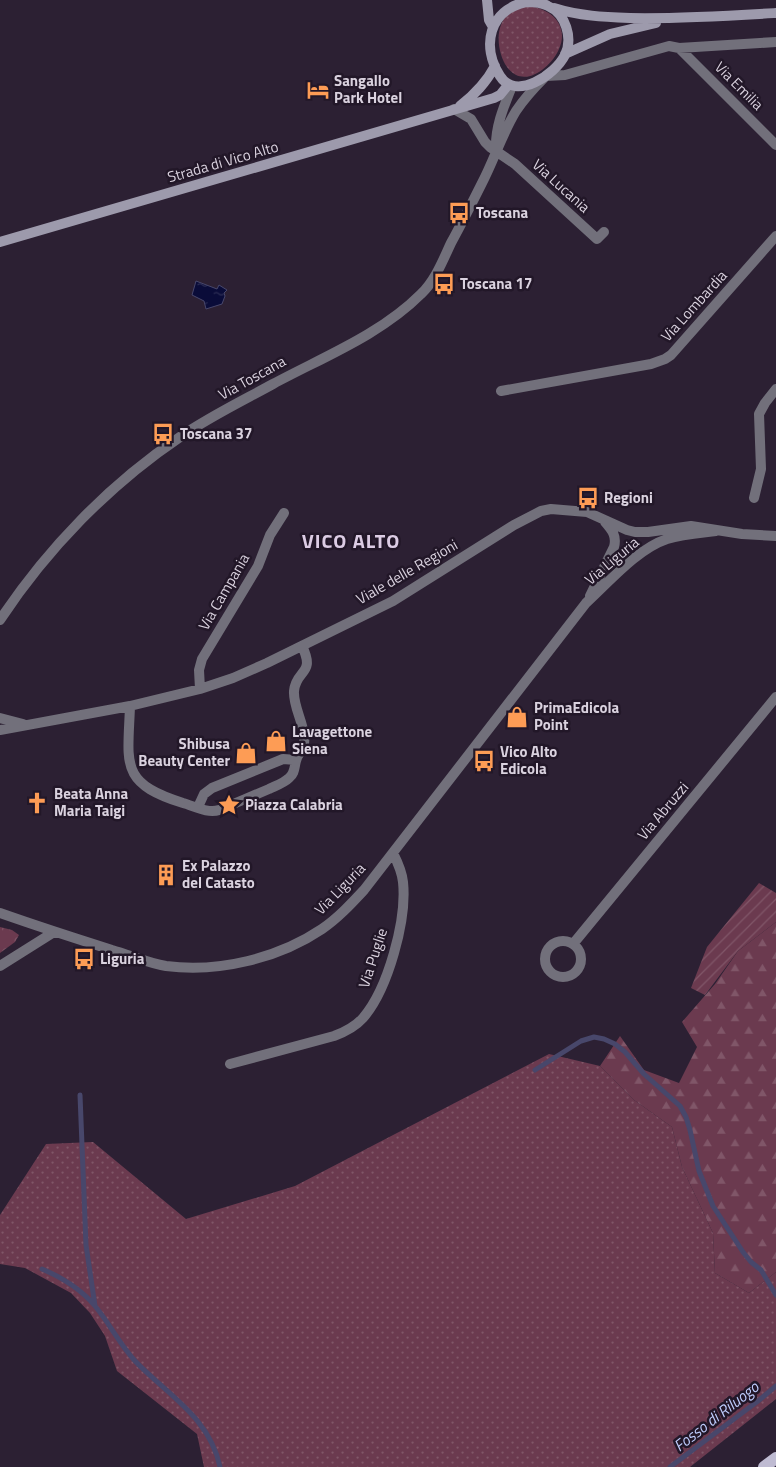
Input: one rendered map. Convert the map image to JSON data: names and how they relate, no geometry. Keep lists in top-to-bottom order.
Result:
{
  "streets": {
    "street": [
      "Via Emilia",
      "Strada di Vico Alto",
      "Via Lucania",
      "Via Lombardia",
      "Via Toscana",
      "Via Liguria",
      "Viale delle Regioni",
      "Via Campania",
      "Via Abruzzi",
      "Via Puglie"
    ]
  },
  "crossings": [
    ["Via Emilia", "Strada di Vico Alto"],
    ["Strada di Vico Alto", "Via Toscana"],
    ["Via Lucania", "Via Toscana"],
    ["Via Liguria", "Viale delle Regioni"],
    ["Via Liguria", "Via Puglie"],
    ["Viale delle Regioni", "Via Campania"]
  ],
  "districts": ["VICO ALTO"],
  "water": ["Fosso di Riluogo"],
  "places": {
    "hotel": ["Sangallo Park Hotel"],
    "bus stop": [
      "Toscana",
      "Toscana 17",
      "Toscana 37",
      "Regioni",
      "Vico Alto Edicola",
      "Liguria"
    ],
    "shop": ["PrimaEdicola Point", "Lavagettone Siena", "Shibusa Beauty Center"],
    "church": ["Beata Anna Maria Taigi"],
    "place": ["Piazza Calabria"],
    "building": ["Ex Palazzo del Catasto"]
  }
}
